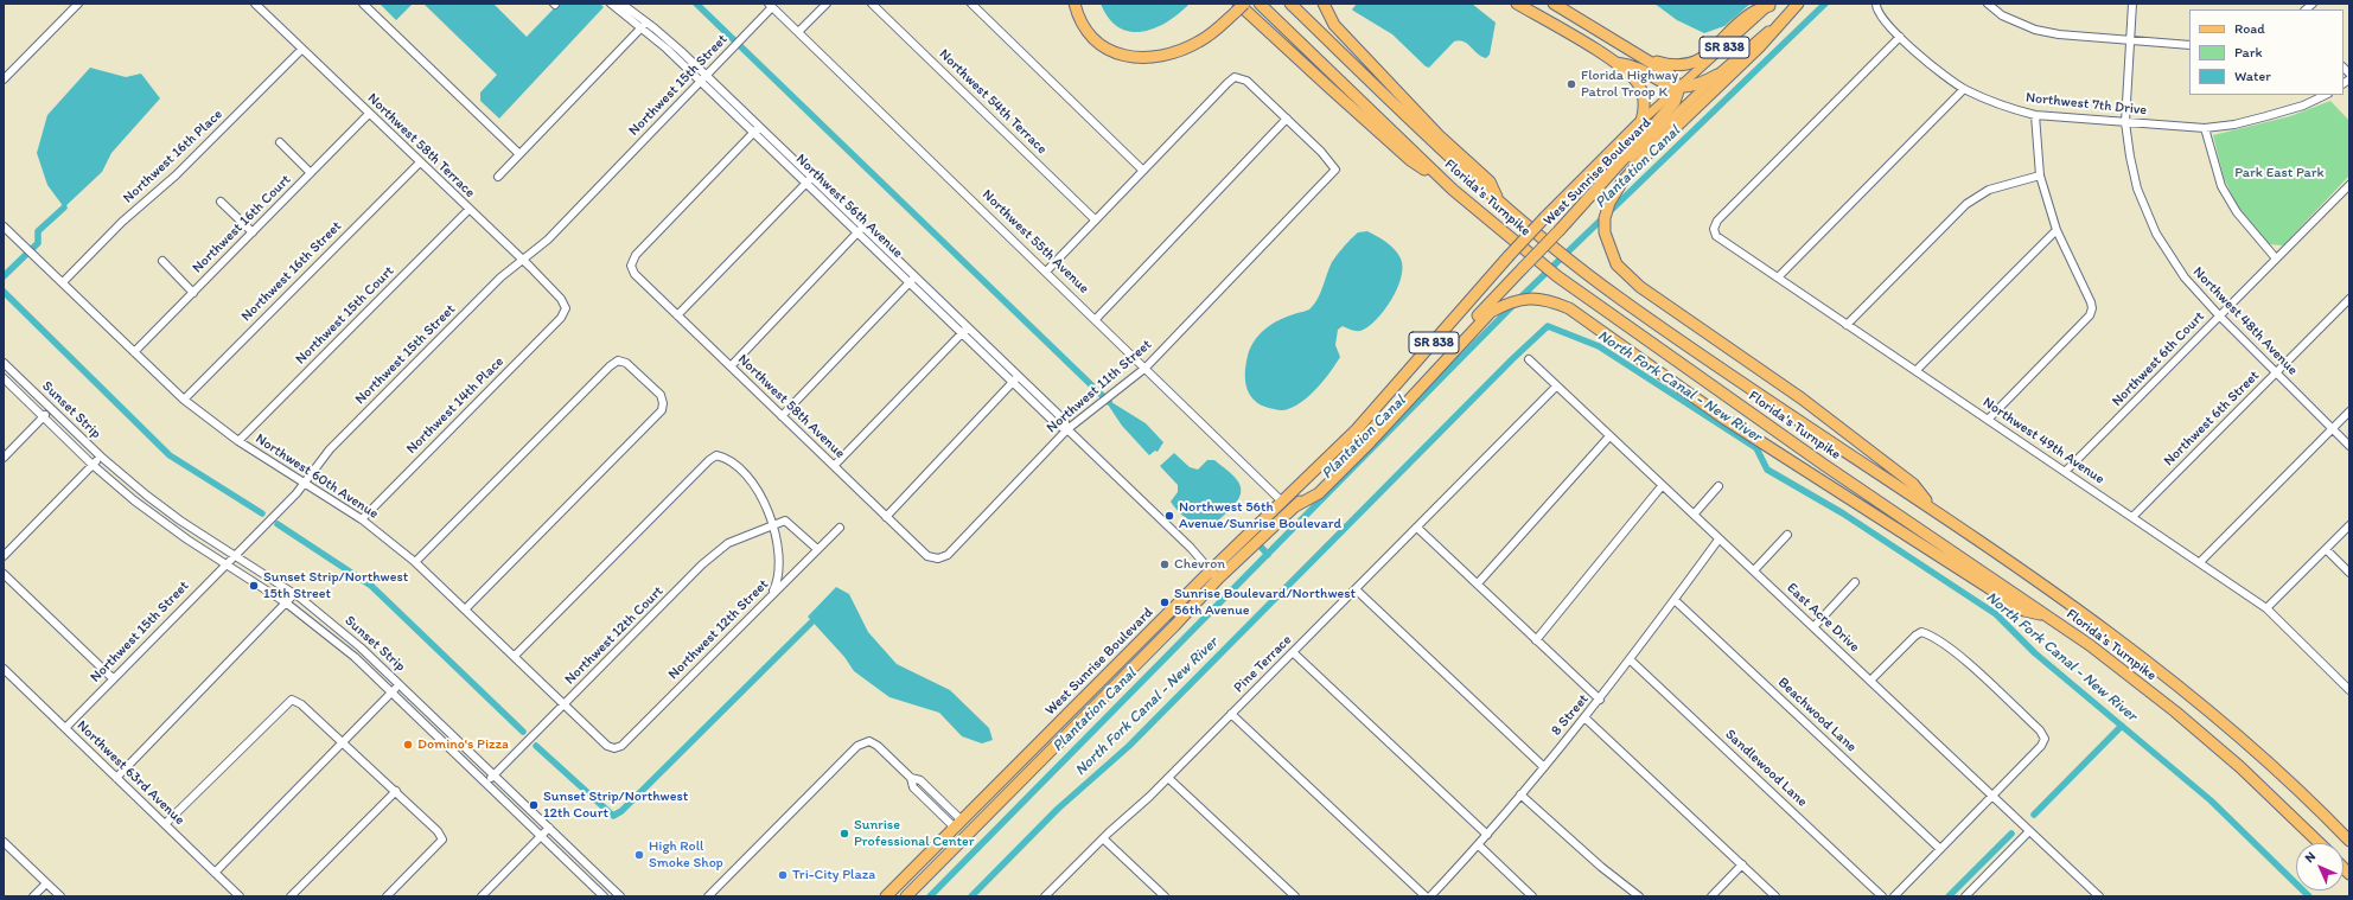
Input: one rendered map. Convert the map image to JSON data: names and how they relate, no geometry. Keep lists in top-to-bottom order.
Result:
{
  "streets": {
    "highway": ["SR 838", "West Sunrise Boulevard", "Florida's Turnpike"],
    "street": [
      "Northwest 15th Street",
      "Northwest 54th Terrace",
      "Northwest 7th Drive",
      "Northwest 58th Terrace",
      "Northwest 16th Place",
      "Northwest 56th Avenue",
      "Northwest 16th Court",
      "Northwest 55th Avenue",
      "Northwest 16th Street",
      "Northwest 15th Court",
      "Northwest 48th Avenue",
      "Northwest 6th Court",
      "Northwest 11th Street",
      "Northwest 14th Place",
      "Northwest 58th Avenue",
      "Sunset Strip",
      "Northwest 6th Street",
      "Northwest 49th Avenue",
      "Northwest 60th Avenue",
      "East Acre Drive",
      "Northwest 12th Street",
      "Northwest 12th Court",
      "Pine Terrace",
      "8 Street",
      "Beachwood Lane",
      "Sandlewood Lane",
      "Northwest 63rd Avenue"
    ]
  },
  "crossings": [
    ["Northwest 15th Street", "Northwest 58th Terrace"],
    ["Northwest 15th Street", "Northwest 56th Avenue"],
    ["Northwest 15th Street", "Northwest 55th Avenue"],
    ["Northwest 15th Street", "Sunset Strip"],
    ["Northwest 15th Street", "Northwest 60th Avenue"],
    ["Northwest 15th Street", "Northwest 63rd Avenue"],
    ["Northwest 7th Drive", "Northwest 48th Avenue"],
    ["Northwest 7th Drive", "Northwest 49th Avenue"],
    ["Northwest 58th Terrace", "Northwest 16th Place"],
    ["Northwest 58th Terrace", "Northwest 16th Court"],
    ["Northwest 58th Terrace", "Northwest 16th Street"],
    ["Northwest 58th Terrace", "Northwest 15th Court"],
    ["Northwest 58th Terrace", "Northwest 14th Place"],
    ["Northwest 16th Place", "Northwest 60th Avenue"],
    ["West Sunrise Boulevard", "Northwest 56th Avenue"],
    ["West Sunrise Boulevard", "Northwest 55th Avenue"],
    ["Northwest 56th Avenue", "Northwest 11th Street"],
    ["Northwest 56th Avenue", "Northwest 58th Avenue"],
    ["Northwest 16th Court", "Northwest 60th Avenue"],
    ["Northwest 55th Avenue", "Northwest 11th Street"],
    ["Northwest 16th Street", "Northwest 60th Avenue"],
    ["Northwest 15th Court", "Northwest 60th Avenue"],
    ["Northwest 48th Avenue", "Northwest 6th Court"],
    ["Northwest 48th Avenue", "Northwest 6th Street"],
    ["Northwest 6th Court", "Northwest 49th Avenue"],
    ["Northwest 11th Street", "Northwest 58th Avenue"],
    ["Northwest 14th Place", "Northwest 60th Avenue"],
    ["Sunset Strip", "Northwest 12th Court"],
    ["Northwest 6th Street", "Northwest 49th Avenue"],
    ["Northwest 60th Avenue", "Northwest 12th Street"],
    ["Northwest 60th Avenue", "Northwest 12th Court"],
    ["East Acre Drive", "Pine Terrace"],
    ["East Acre Drive", "8 Street"],
    ["8 Street", "Beachwood Lane"],
    ["8 Street", "Sandlewood Lane"]
  ],
  "water": ["Plantation Canal", "North Fork Canal - New River"],
  "parks": ["Park East Park"],
  "places": [
    "Florida Highway Patrol Troop K",
    "Northwest 56th Avenue/Sunrise Boulevard",
    "Chevron",
    "Sunset Strip/Northwest 15th Street",
    "Sunrise Boulevard/Northwest 56th Avenue",
    "Domino's Pizza",
    "Sunset Strip/Northwest 12th Court",
    "Sunrise Professional Center",
    "High Roll Smoke Shop",
    "Tri-City Plaza"
  ],
  "legend": ["Road", "Park", "Water"],
  "north": "top left"
}
